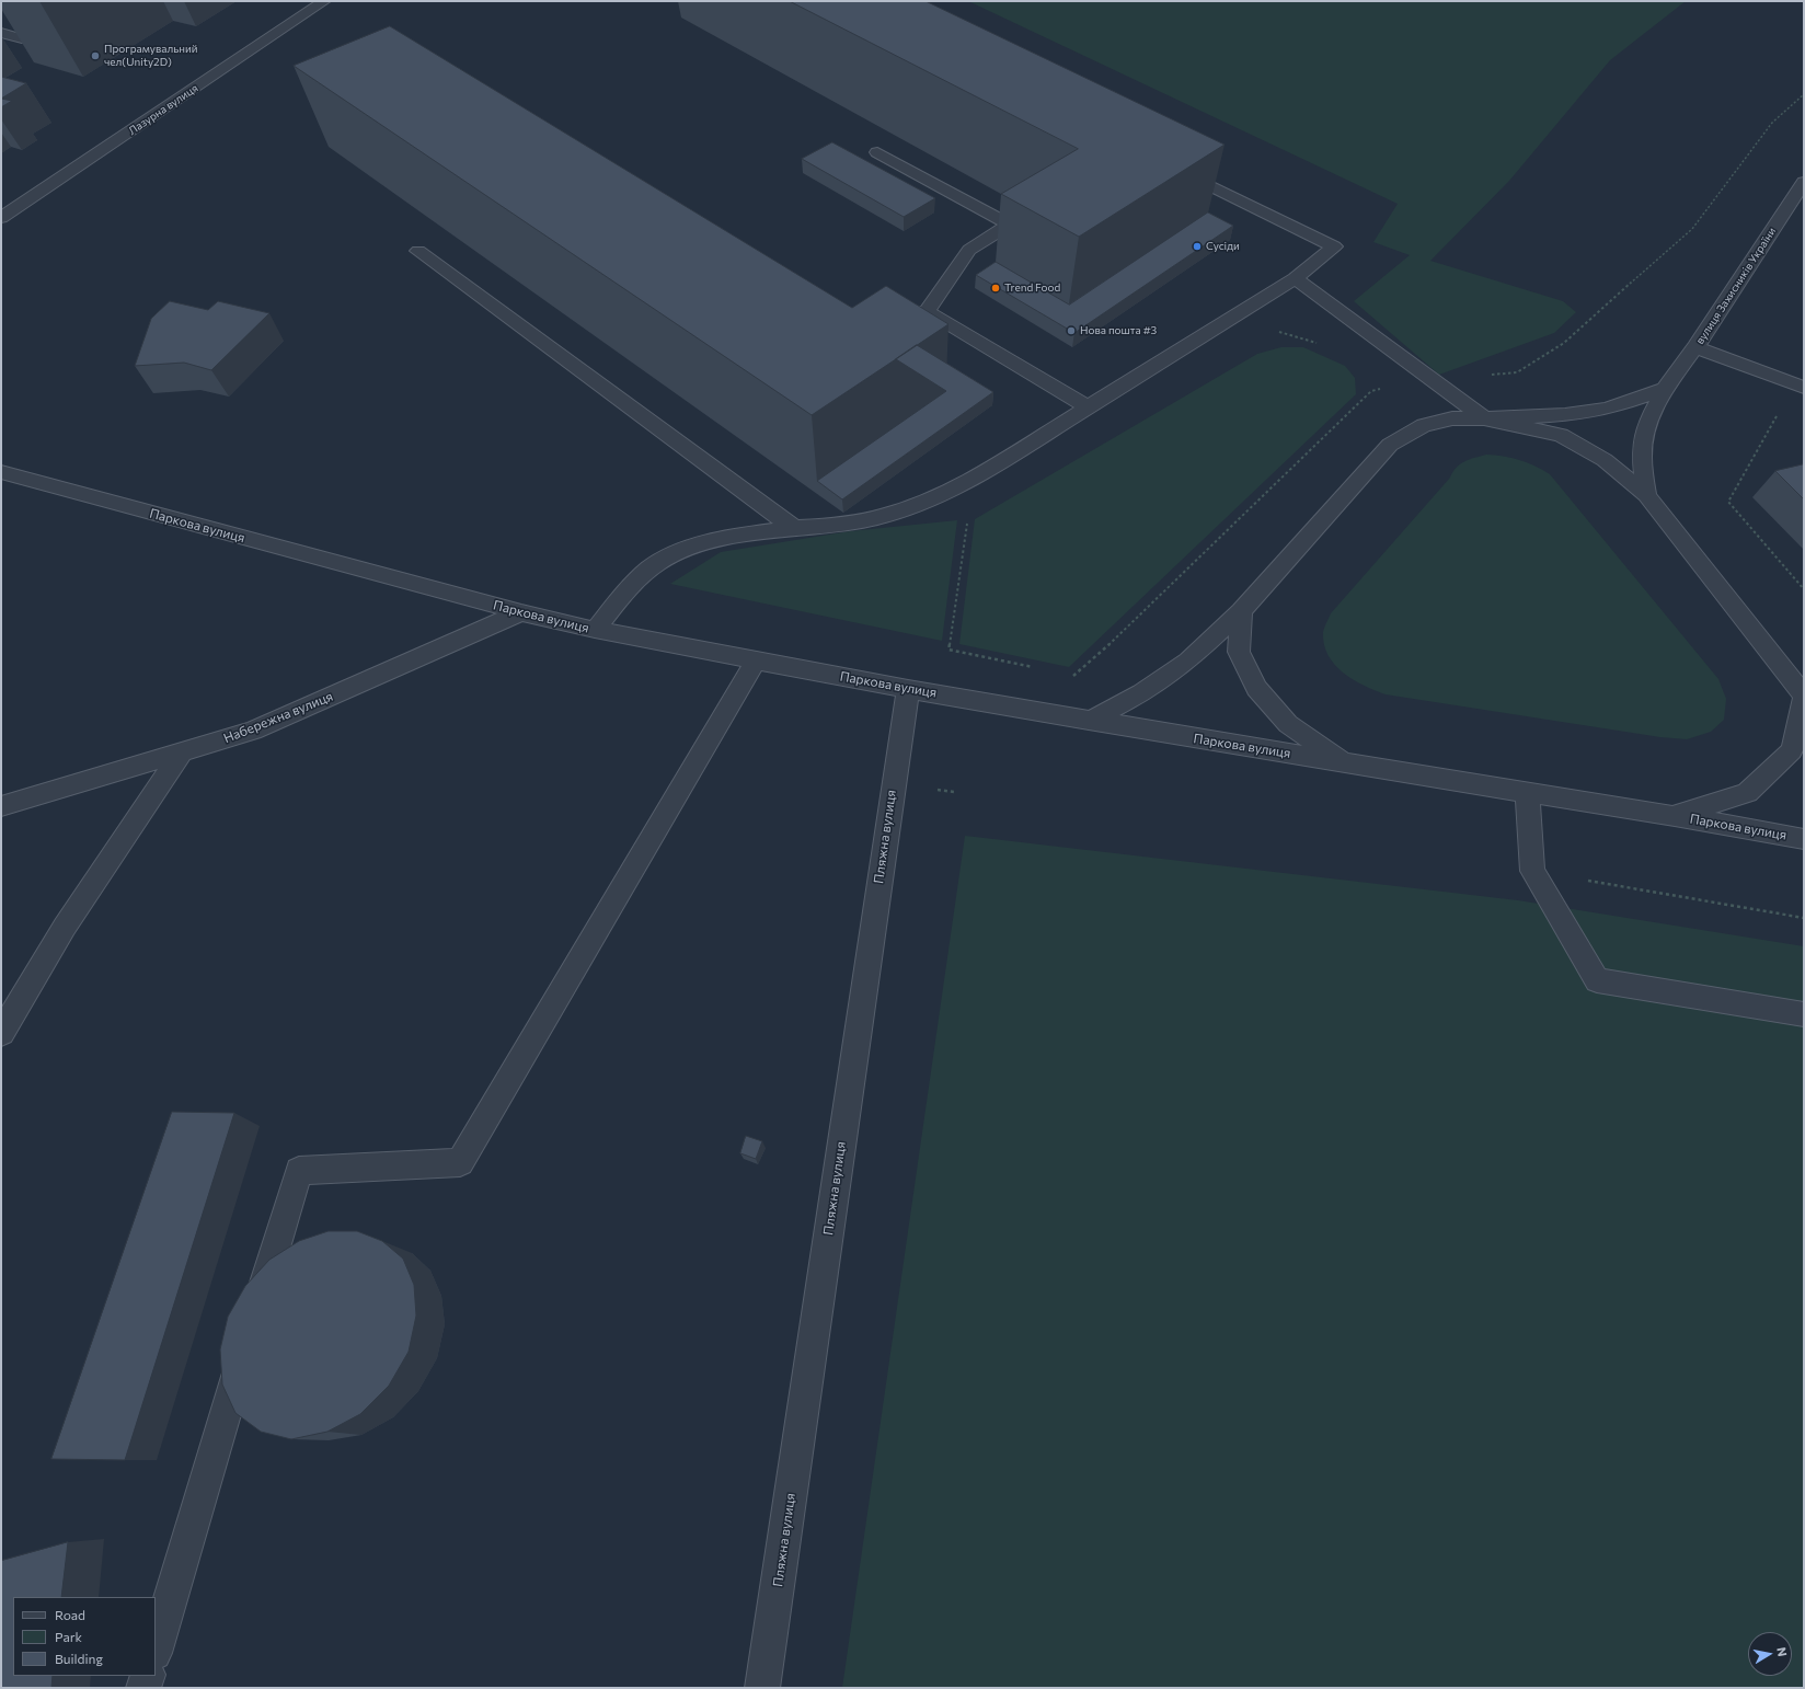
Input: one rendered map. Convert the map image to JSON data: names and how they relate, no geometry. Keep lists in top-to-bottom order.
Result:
{
  "streets": {
    "street": [
      "Лазурна вулиця",
      "вулиця Захисників України",
      "Паркова вулиця",
      "Набережна вулиця",
      "Пляжна вулиця"
    ]
  },
  "crossings": [
    ["Паркова вулиця", "Набережна вулиця"],
    ["Паркова вулиця", "Пляжна вулиця"]
  ],
  "places": [
    "Програмувальний чел(Unity2D)",
    "Сусіди",
    "Trend Food",
    "Нова пошта #3"
  ],
  "legend": ["Road", "Park", "Building"],
  "north": "right"
}
